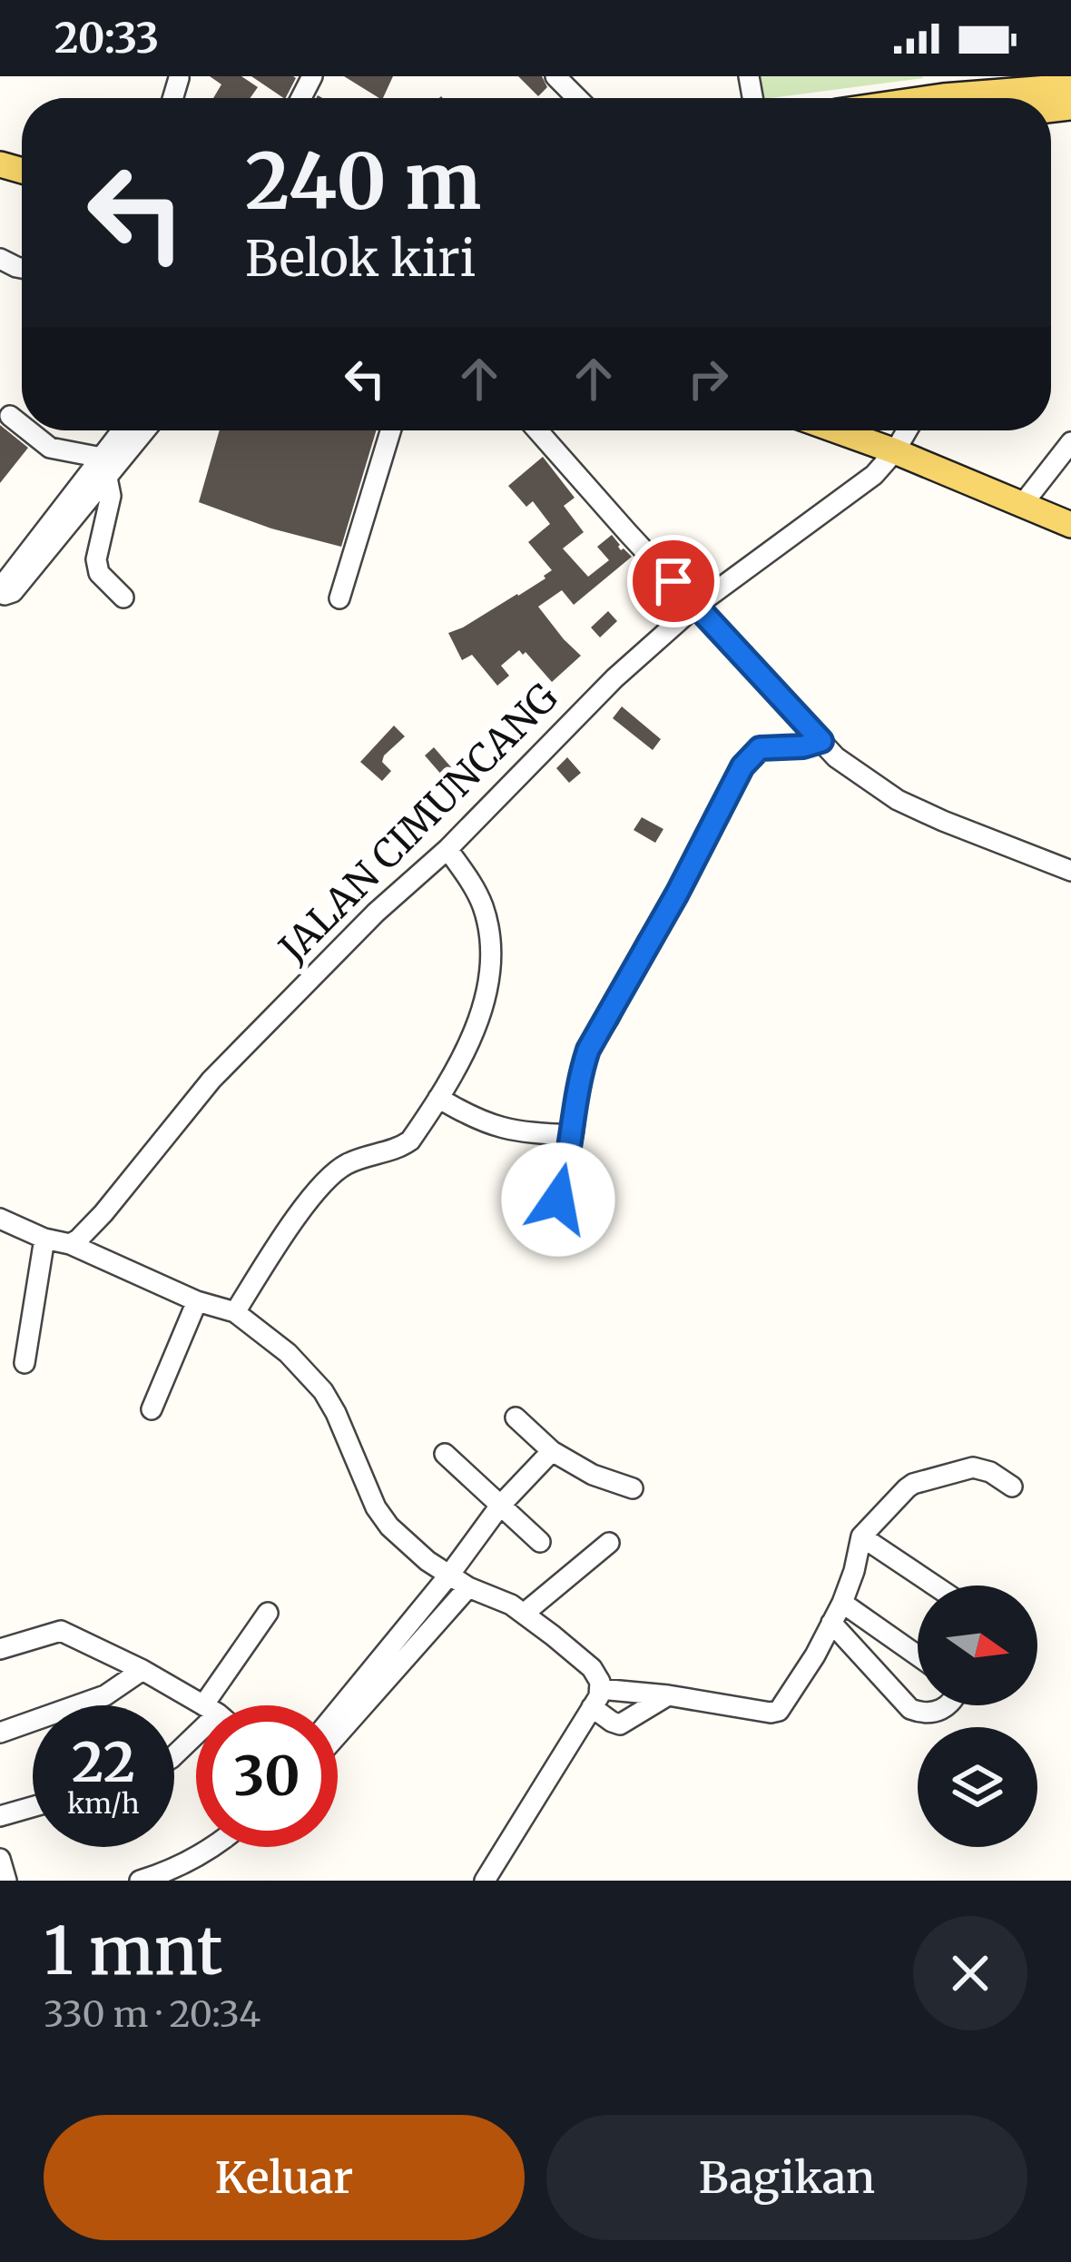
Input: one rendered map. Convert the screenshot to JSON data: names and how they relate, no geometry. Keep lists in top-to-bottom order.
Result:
{
  "streets": {
    "street": ["JALAN CIMUNCANG"]
  },
  "north": "right",
  "page": {
    "status": "20:33",
    "turn": ["240 m", "Belok kiri"],
    "speed": "22 km/h",
    "limit": "30",
    "heading": ["1 mnt", "330 m · 20:34"],
    "buttons": ["Keluar", "Bagikan"]
  }
}
